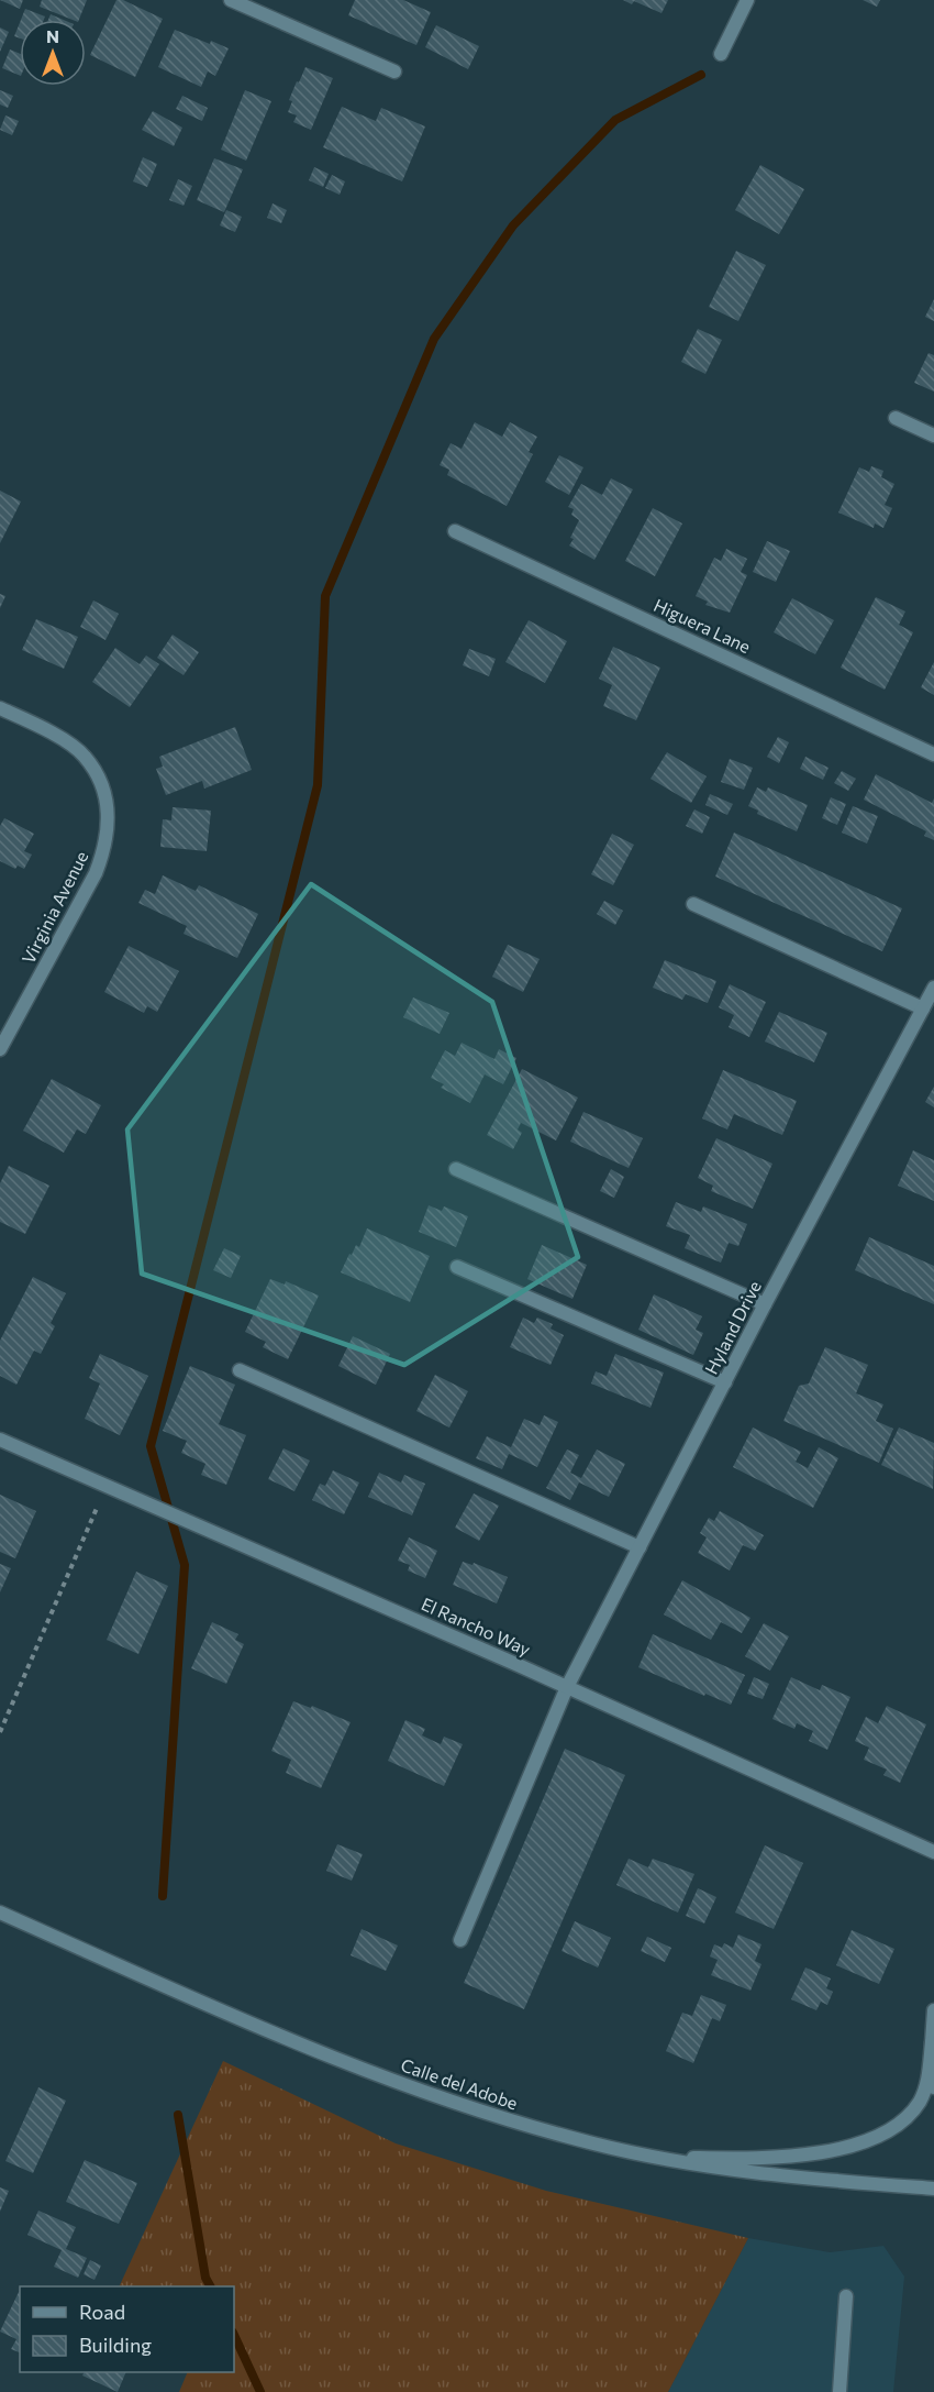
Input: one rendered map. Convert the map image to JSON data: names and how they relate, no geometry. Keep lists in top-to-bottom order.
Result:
{
  "streets": {
    "street": [
      "Higuera Lane",
      "Virginia Avenue",
      "Hyland Drive",
      "El Rancho Way",
      "Calle del Adobe"
    ]
  },
  "crossings": [
    ["Hyland Drive", "El Rancho Way"]
  ],
  "legend": ["Road", "Building"],
  "north": "top"
}
